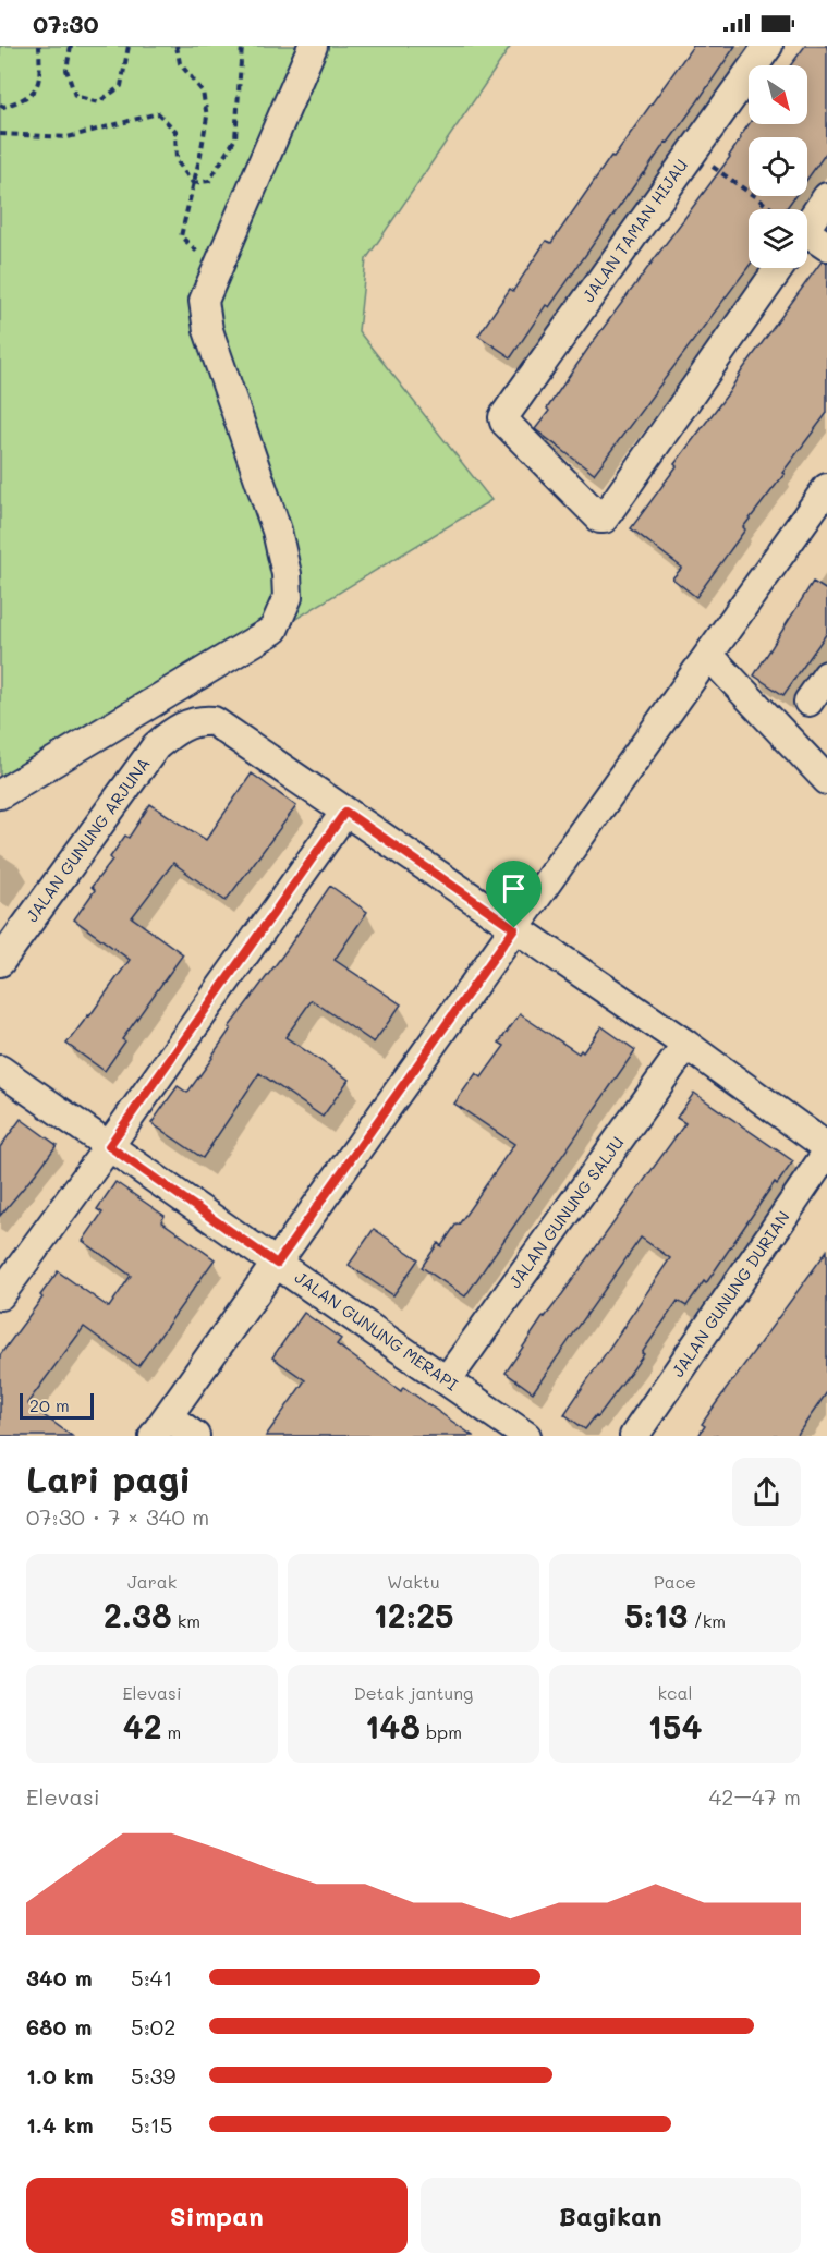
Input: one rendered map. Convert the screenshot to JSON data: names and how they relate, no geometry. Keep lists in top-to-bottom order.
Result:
{
  "streets": {
    "street": [
      "JALAN TAMAN HIJAU",
      "JALAN GUNUNG ARJUNA",
      "JALAN GUNUNG SALJU",
      "JALAN GUNUNG DURIAN",
      "JALAN GUNUNG MERAPI"
    ]
  },
  "crossings": [
    ["JALAN GUNUNG SALJU", "JALAN GUNUNG MERAPI"]
  ],
  "scale_bar": "20 m",
  "north": "bottom right",
  "page": {
    "status": "07:30",
    "scale": "20 m",
    "heading": ["Lari pagi", "07:30 · 7 × 340 m"],
    "stats": [
      ["Jarak", "2.38 km"],
      ["Waktu", "12:25"],
      ["Pace", "5:13 /km"],
      ["Elevasi", "42 m"],
      ["Detak jantung", "148 bpm"],
      ["kcal", "154"]
    ],
    "chart": ["Elevasi", "42–47 m"],
    "list": [
      {
        "name": "340 m",
        "note": "5:41"
      },
      {
        "name": "680 m",
        "note": "5:02"
      },
      {
        "name": "1.0 km",
        "note": "5:39"
      },
      {
        "name": "1.4 km",
        "note": "5:15"
      }
    ],
    "buttons": ["Simpan", "Bagikan"]
  }
}
